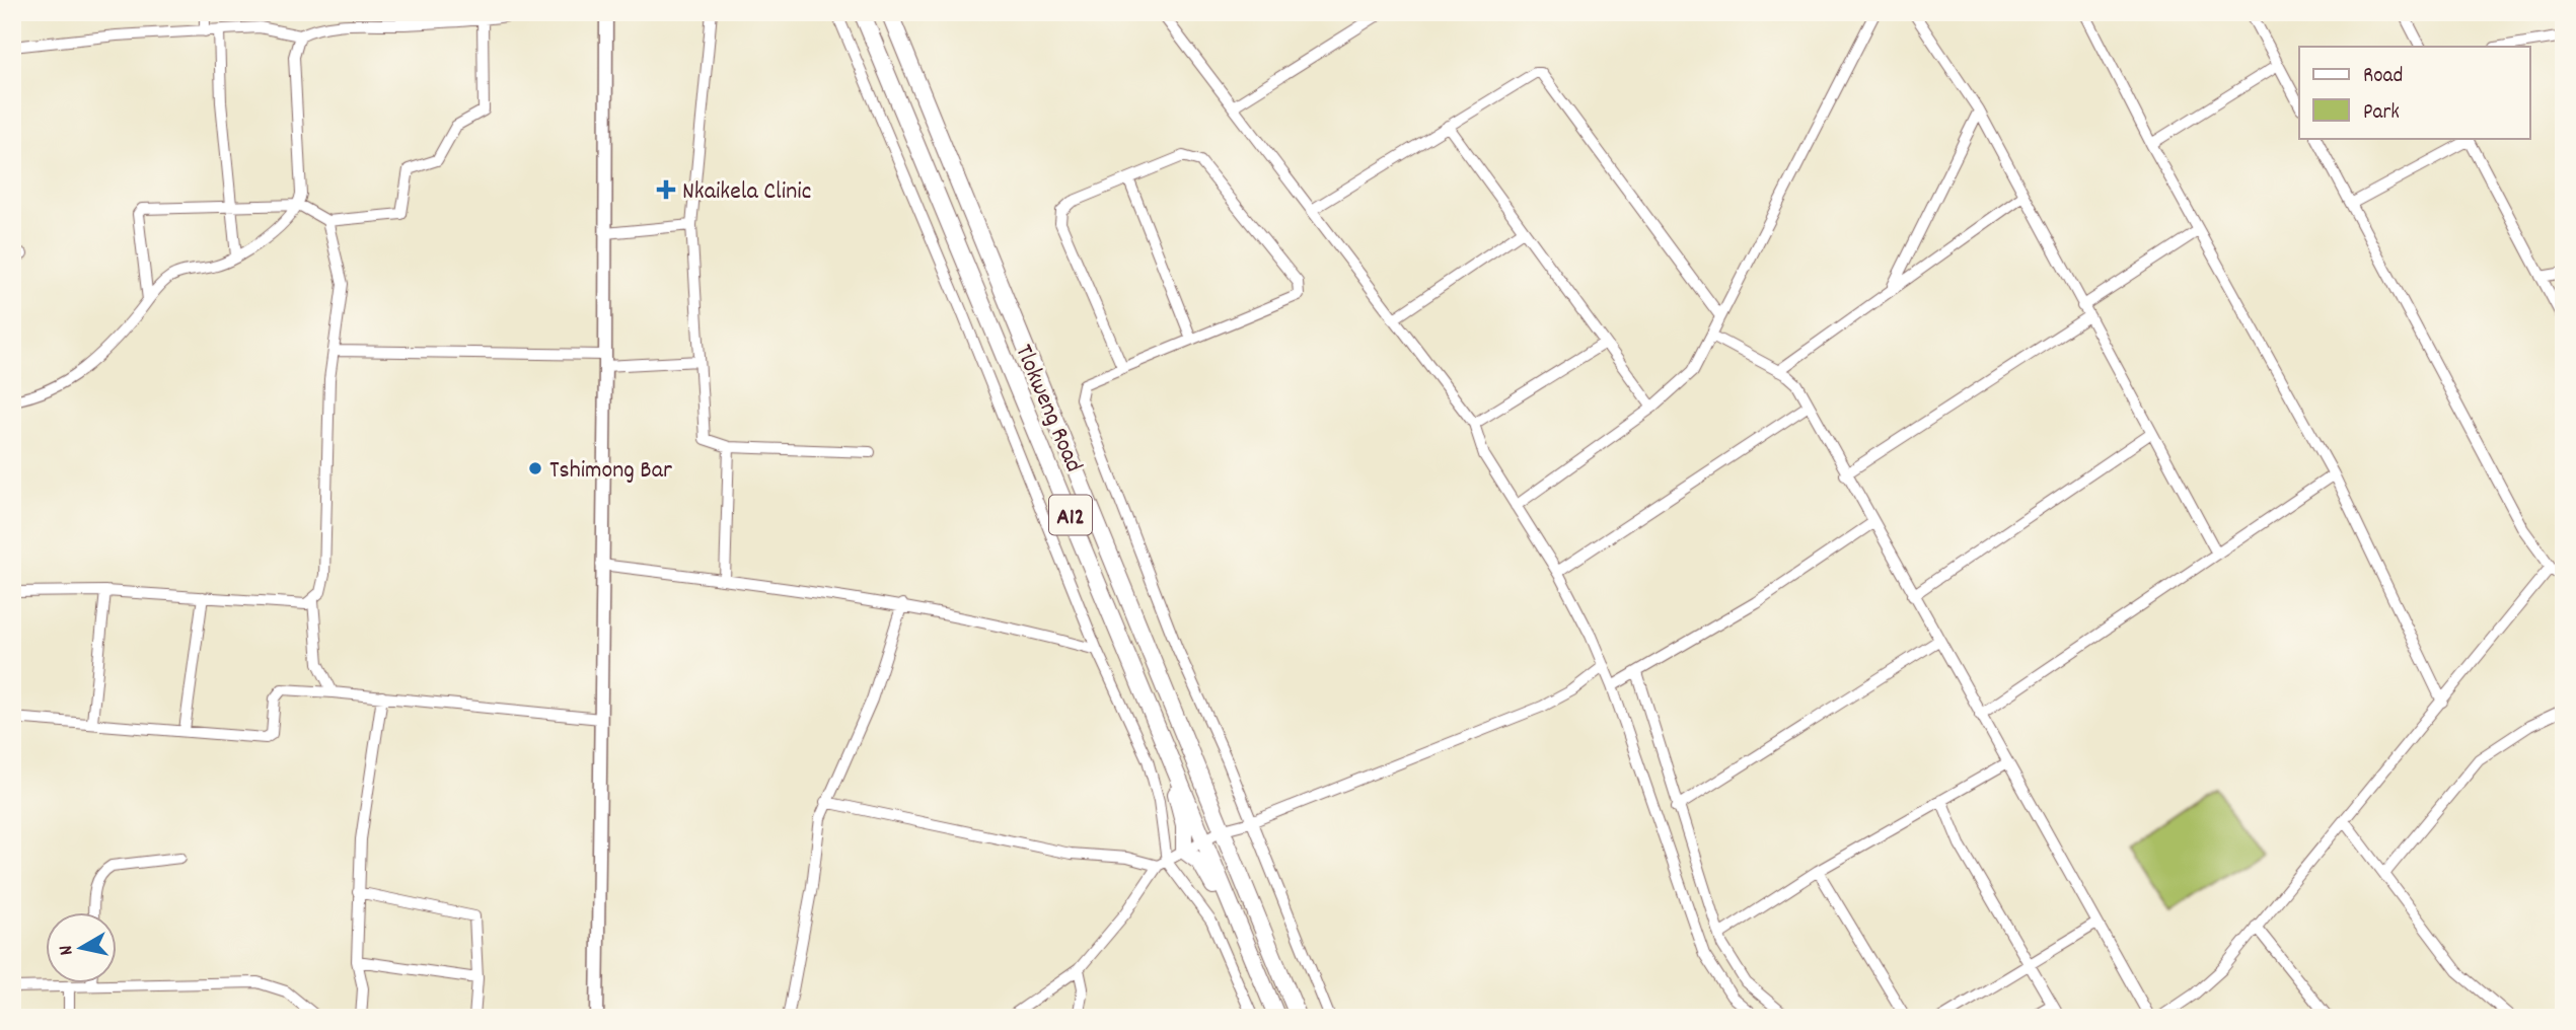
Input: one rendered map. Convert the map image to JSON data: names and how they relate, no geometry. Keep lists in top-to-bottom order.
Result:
{
  "streets": {
    "main road": ["Tlokweng Road", "A12"]
  },
  "places": {
    "health": ["Nkaikela Clinic"],
    "other": ["Tshimong Bar"]
  },
  "legend": ["Road", "Park"],
  "north": "left"
}
